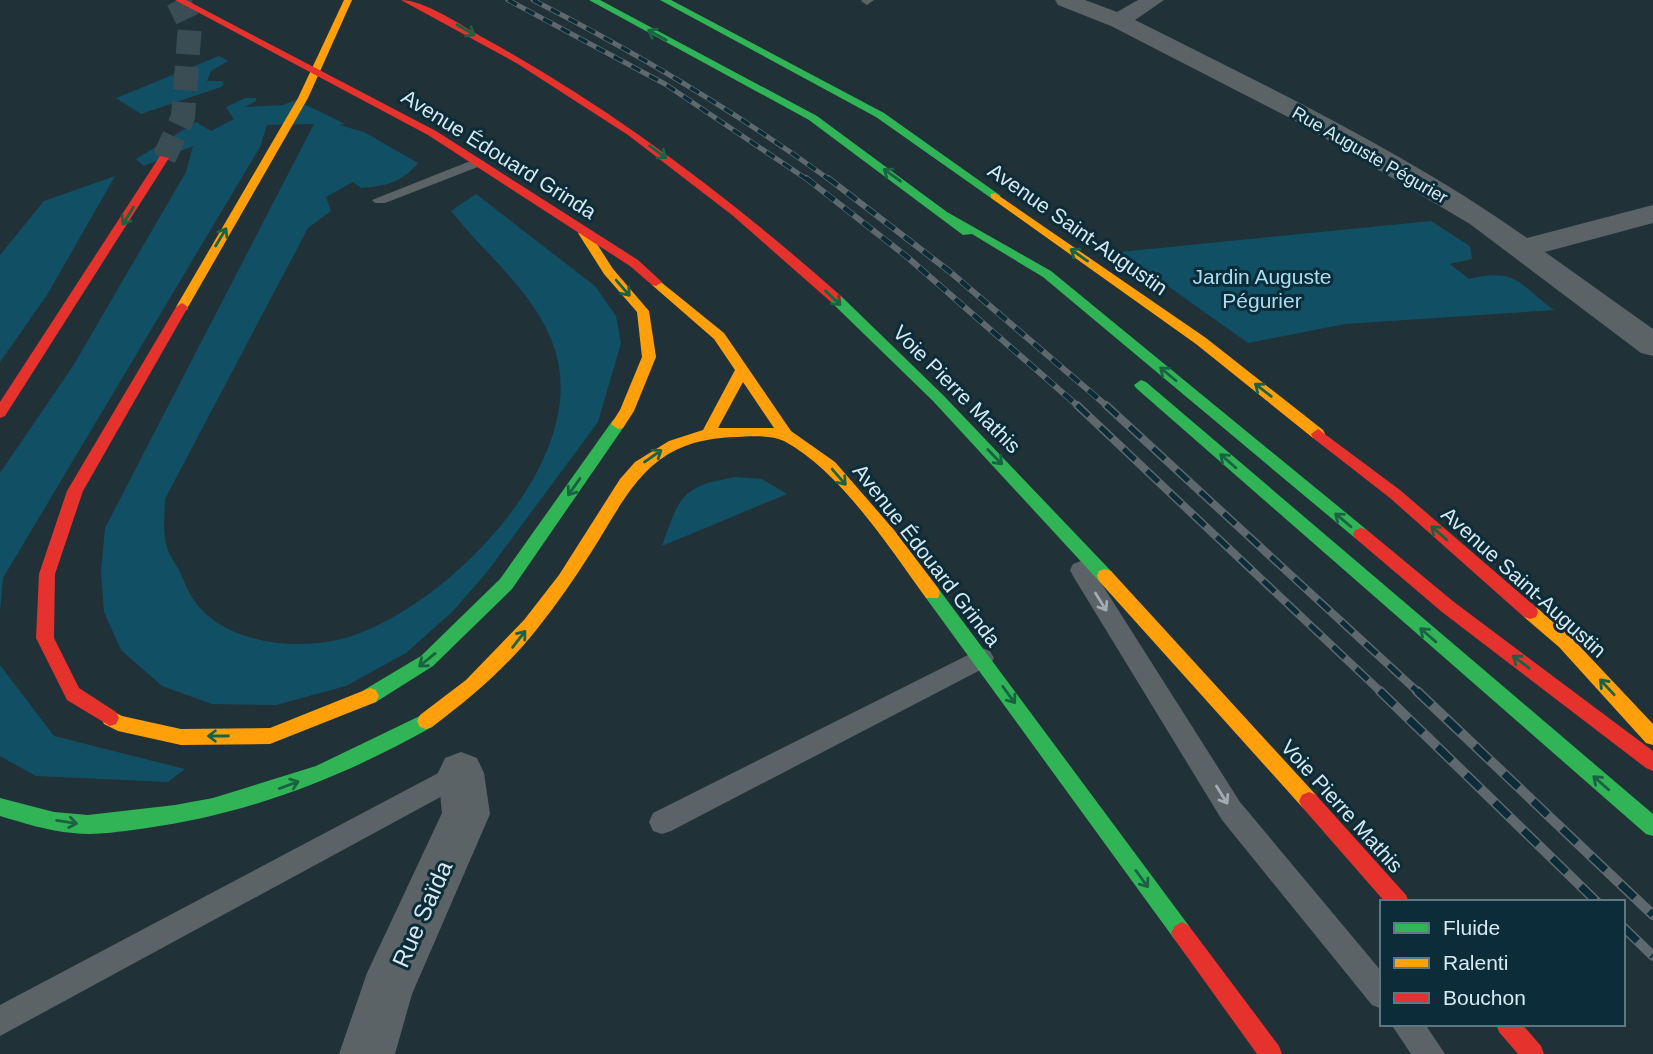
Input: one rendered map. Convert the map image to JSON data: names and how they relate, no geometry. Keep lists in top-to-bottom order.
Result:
{
  "streets": {
    "main road": ["Avenue Édouard Grinda", "Avenue Saint-Augustin", "Voie Pierre Mathis"],
    "street": ["Rue Auguste Pégurier", "Rue Saïda"]
  },
  "one_way": ["Avenue Édouard Grinda"],
  "parks": ["Jardin Auguste Pégurier"],
  "legend": ["Fluide", "Ralenti", "Bouchon"]
}
